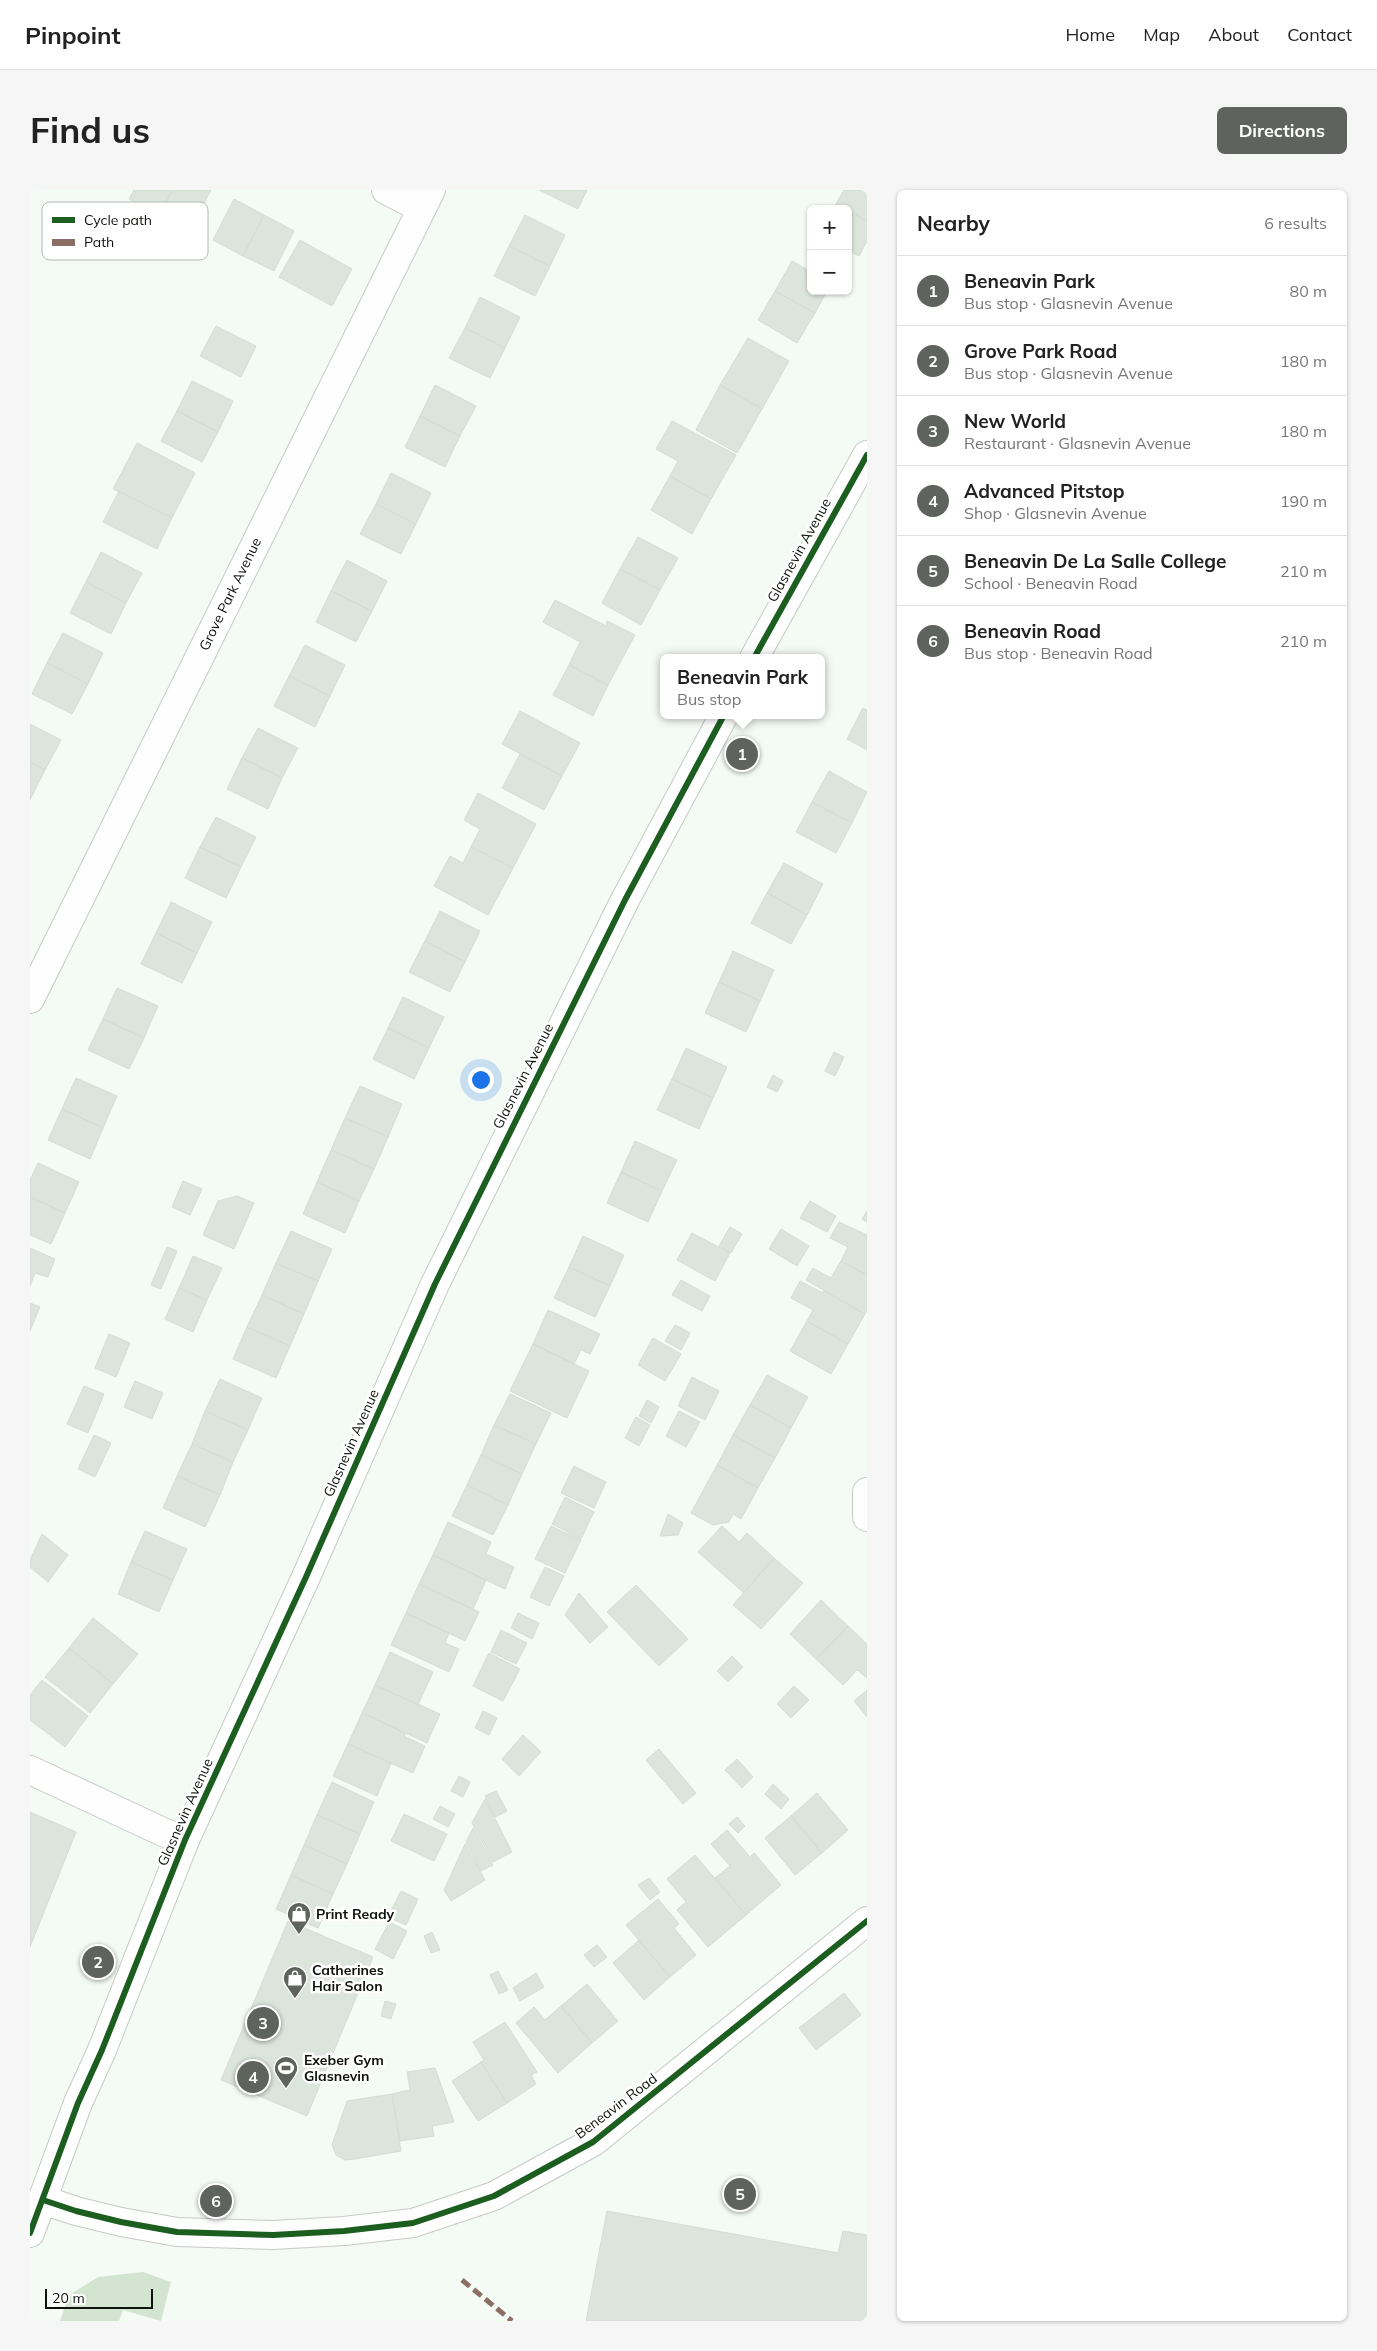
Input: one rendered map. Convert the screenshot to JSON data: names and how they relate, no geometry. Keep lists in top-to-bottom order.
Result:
{
  "streets": {
    "street": ["Glasnevin Avenue", "Grove Park Avenue", "Beneavin Road"]
  },
  "crossings": [
    ["Glasnevin Avenue", "Beneavin Road"]
  ],
  "places": {
    "shop": ["Print Ready", "Catherines Hair Salon"],
    "sports": ["Exeber Gym Glasnevin"]
  },
  "legend": ["Cycle path", "Path"],
  "scale_bar": "20 m",
  "page": {
    "header": "Pinpoint",
    "nav": [
      "Home",
      "Map",
      "About",
      "Contact"
    ],
    "buttons": "Directions",
    "title": "Find us",
    "heading": ["Nearby", "6 results"],
    "map_buttons": ["+", "−"],
    "list": [
      {
        "mark": "1",
        "name": "Beneavin Park",
        "note": "Bus stop · Glasnevin Avenue",
        "value": "80 m"
      },
      {
        "mark": "2",
        "name": "Grove Park Road",
        "note": "Bus stop · Glasnevin Avenue",
        "value": "180 m"
      },
      {
        "mark": "3",
        "name": "New World",
        "note": "Restaurant · Glasnevin Avenue",
        "value": "180 m"
      },
      {
        "mark": "4",
        "name": "Advanced Pitstop",
        "note": "Shop · Glasnevin Avenue",
        "value": "190 m"
      },
      {
        "mark": "5",
        "name": "Beneavin De La Salle College",
        "note": "School · Beneavin Road",
        "value": "210 m"
      },
      {
        "mark": "6",
        "name": "Beneavin Road",
        "note": "Bus stop · Beneavin Road",
        "value": "210 m"
      }
    ],
    "popup": ["Beneavin Park", "Bus stop"],
    "pins": [
      "1",
      "2",
      "3",
      "4",
      "5",
      "6"
    ],
    "scale": "20 m"
  }
}
